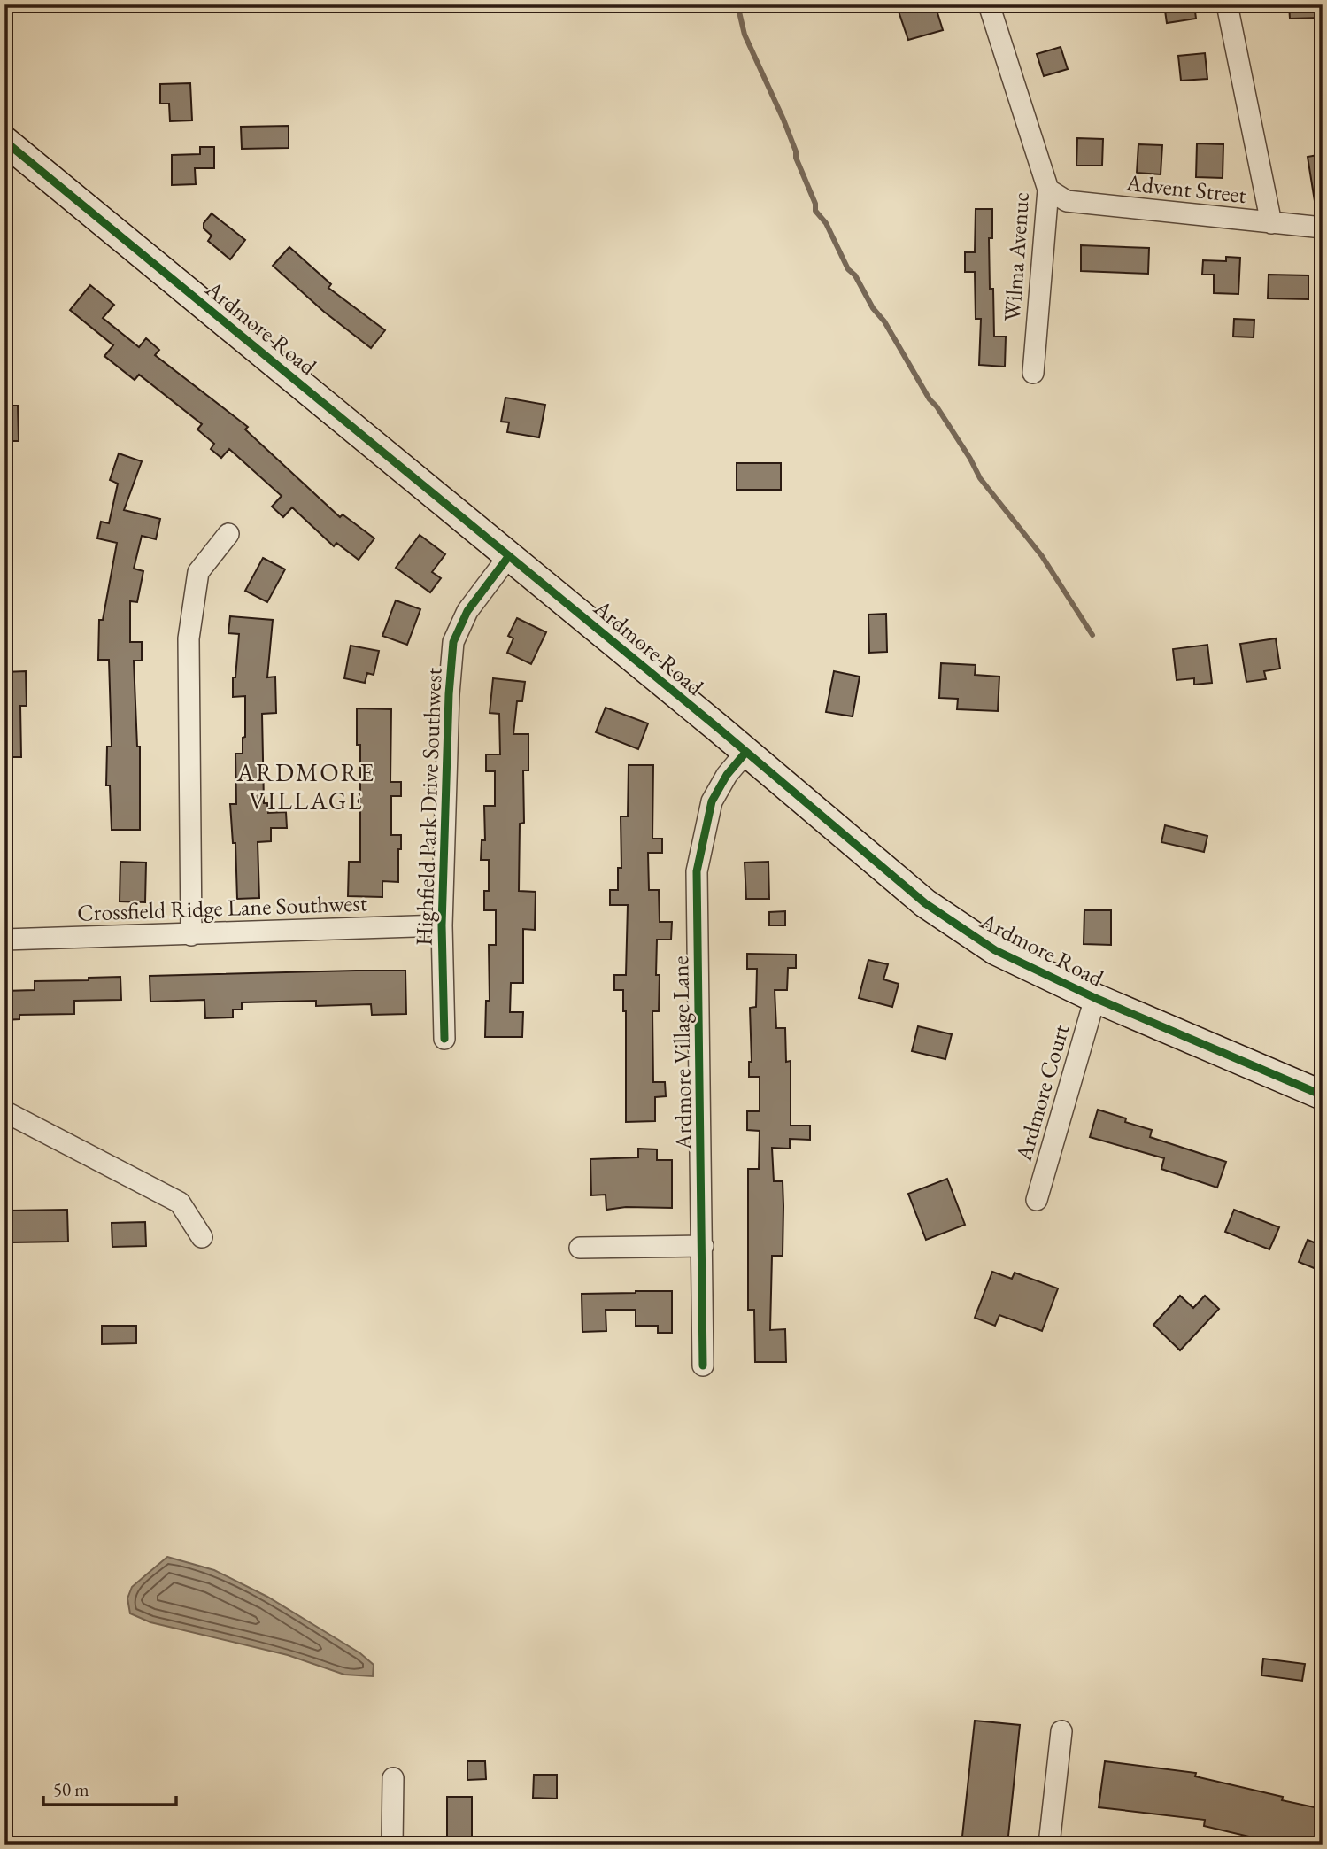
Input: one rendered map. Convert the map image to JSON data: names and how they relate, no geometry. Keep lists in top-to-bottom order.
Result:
{
  "streets": {
    "street": [
      "Advent Street",
      "Wilma Avenue",
      "Ardmore Road",
      "Highfield Park Drive Southwest",
      "Crossfield Ridge Lane Southwest",
      "Ardmore Village Lane",
      "Ardmore Court"
    ]
  },
  "crossings": [
    ["Advent Street", "Wilma Avenue"],
    ["Ardmore Road", "Highfield Park Drive Southwest"],
    ["Ardmore Road", "Ardmore Village Lane"],
    ["Ardmore Road", "Ardmore Court"],
    ["Highfield Park Drive Southwest", "Crossfield Ridge Lane Southwest"]
  ],
  "districts": ["ARDMORE VILLAGE"],
  "scale_bar": "50 m"
}
